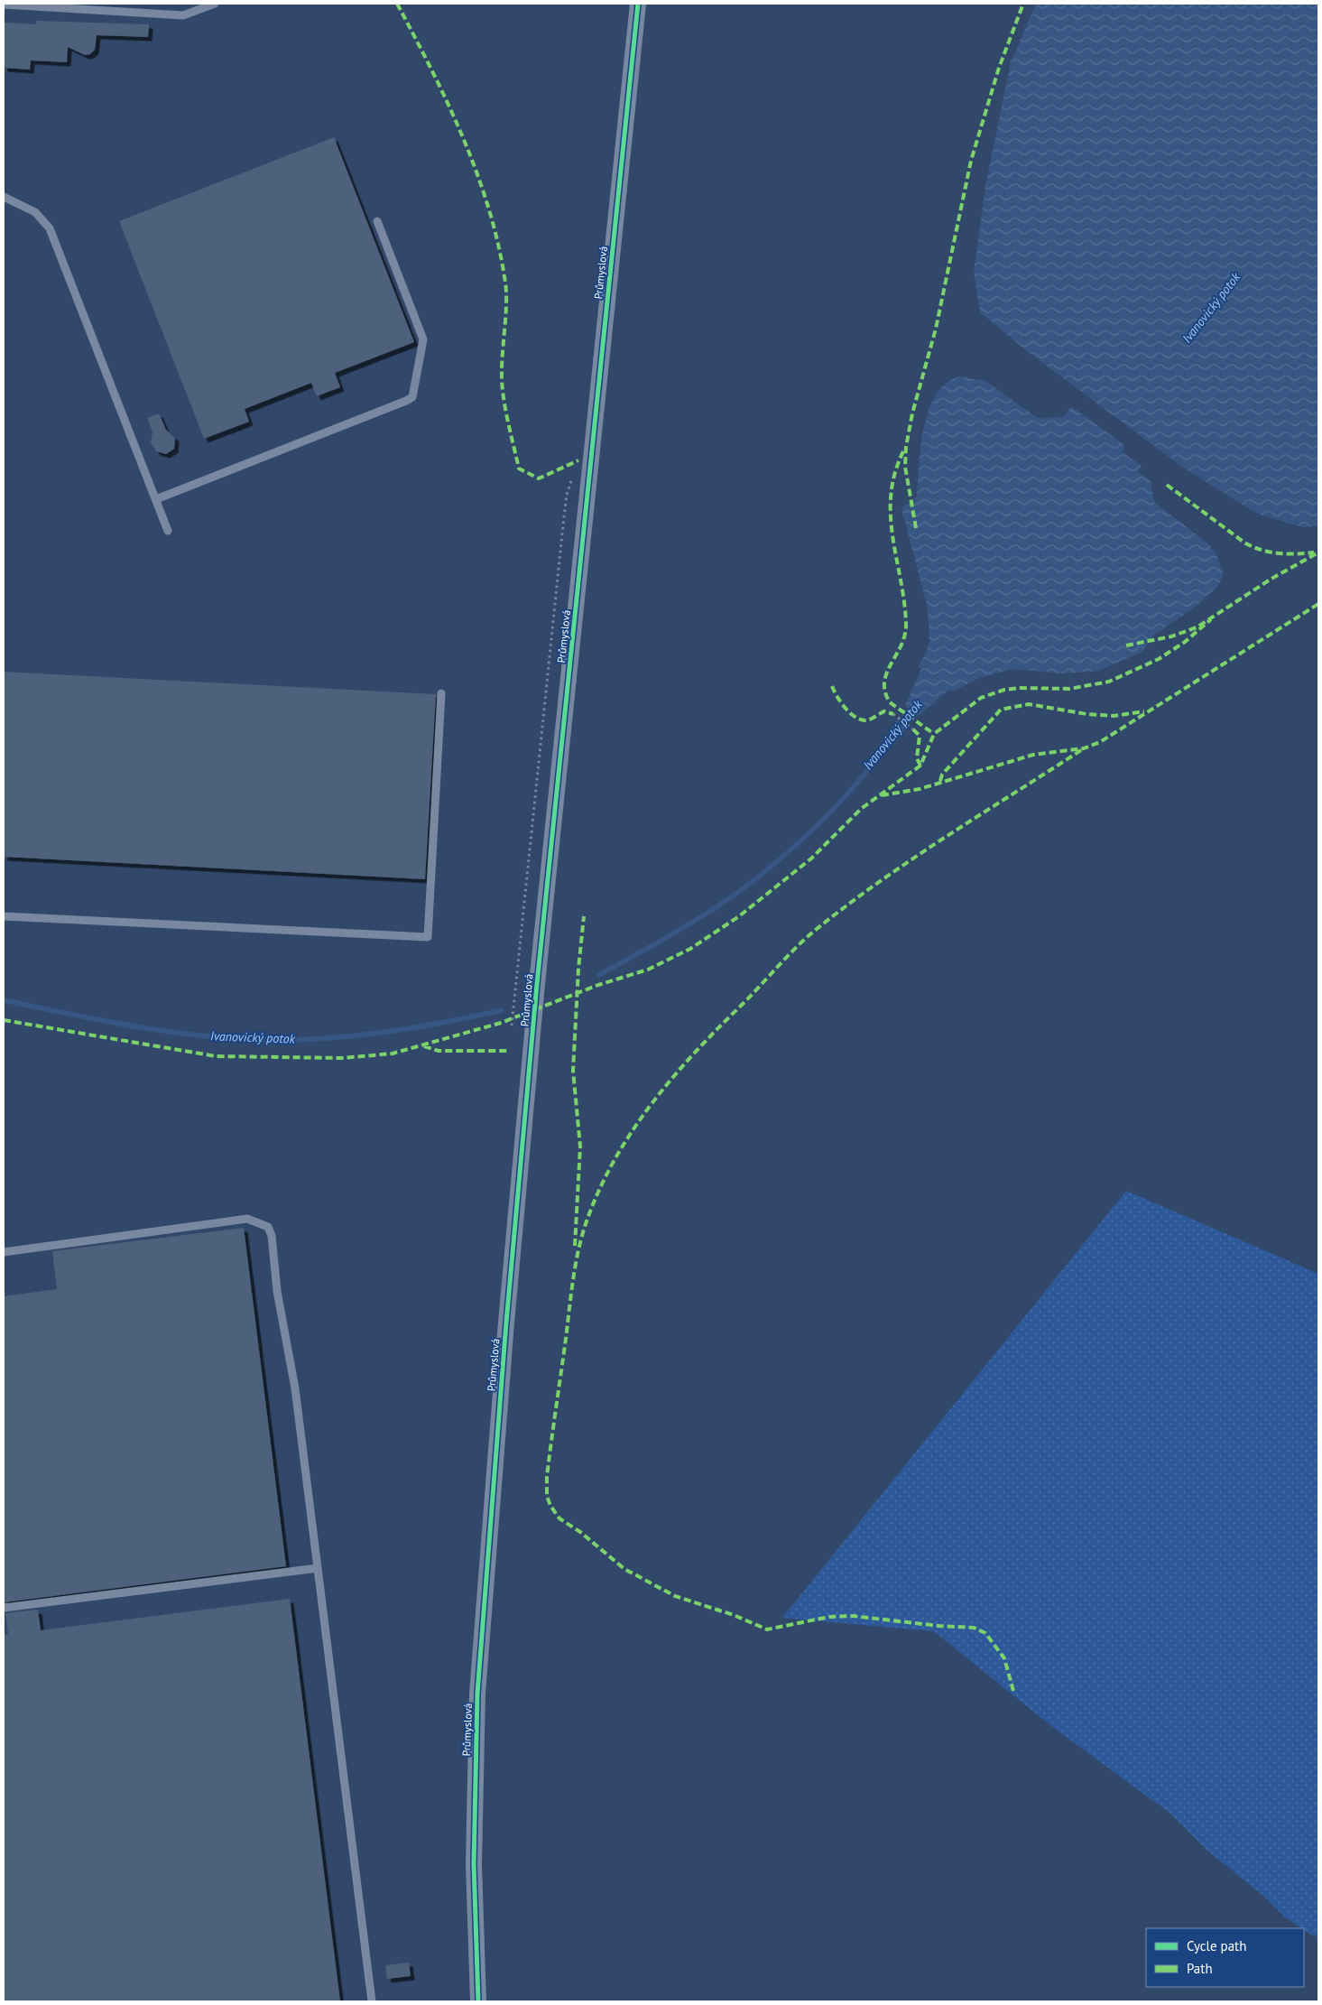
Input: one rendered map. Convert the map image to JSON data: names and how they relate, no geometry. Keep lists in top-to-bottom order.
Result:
{
  "streets": {
    "street": ["Průmyslová"]
  },
  "water": ["Ivanovický potok"],
  "legend": ["Cycle path", "Path"]
}
